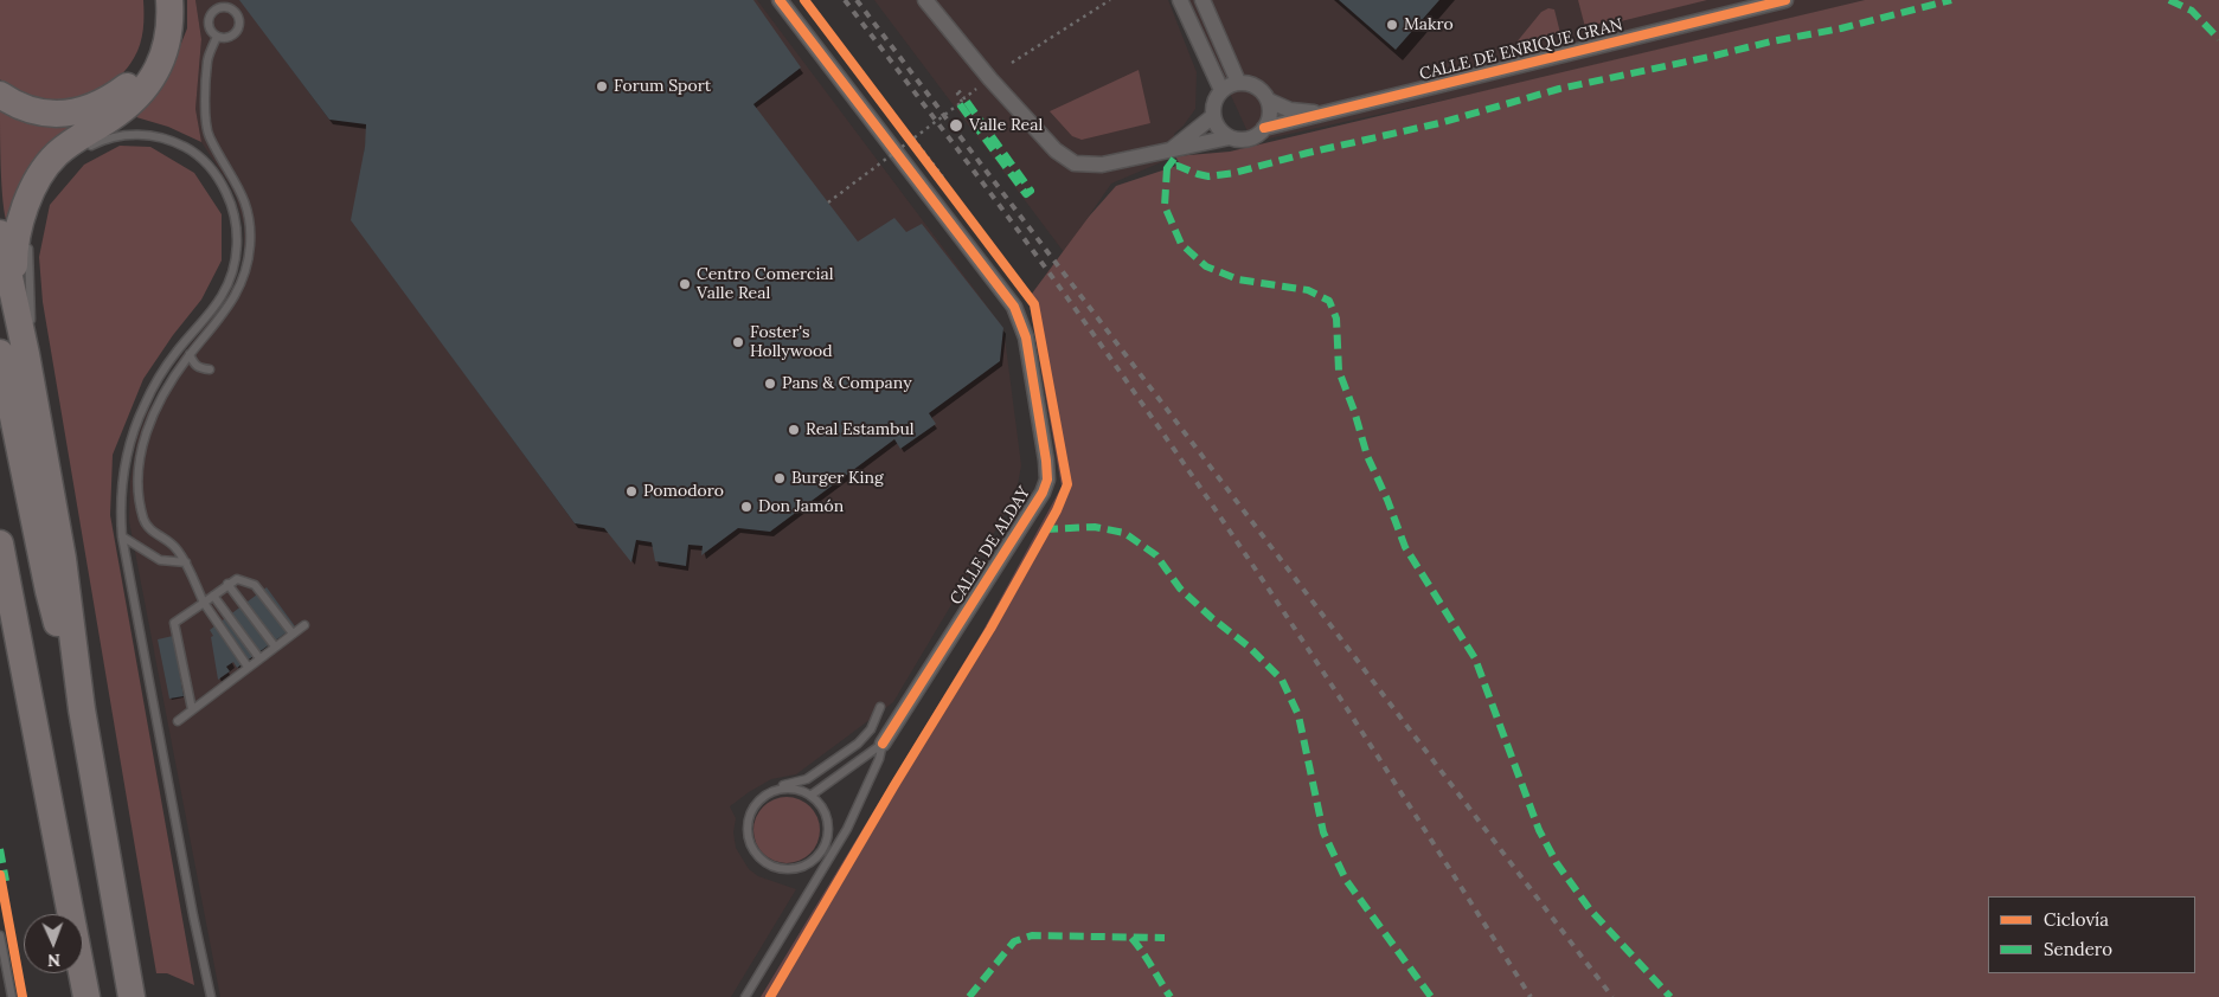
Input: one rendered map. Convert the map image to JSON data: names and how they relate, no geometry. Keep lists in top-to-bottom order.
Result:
{
  "streets": {
    "street": ["CALLE DE ENRIQUE GRAN", "CALLE DE ALDAY"]
  },
  "places": [
    "Makro",
    "Forum Sport",
    "Valle Real",
    "Centro Comercial Valle Real",
    "Foster's Hollywood",
    "Pans & Company",
    "Real Estambul",
    "Burger King",
    "Pomodoro",
    "Don Jamón"
  ],
  "legend": ["Ciclovía", "Sendero"],
  "north": "bottom"
}
